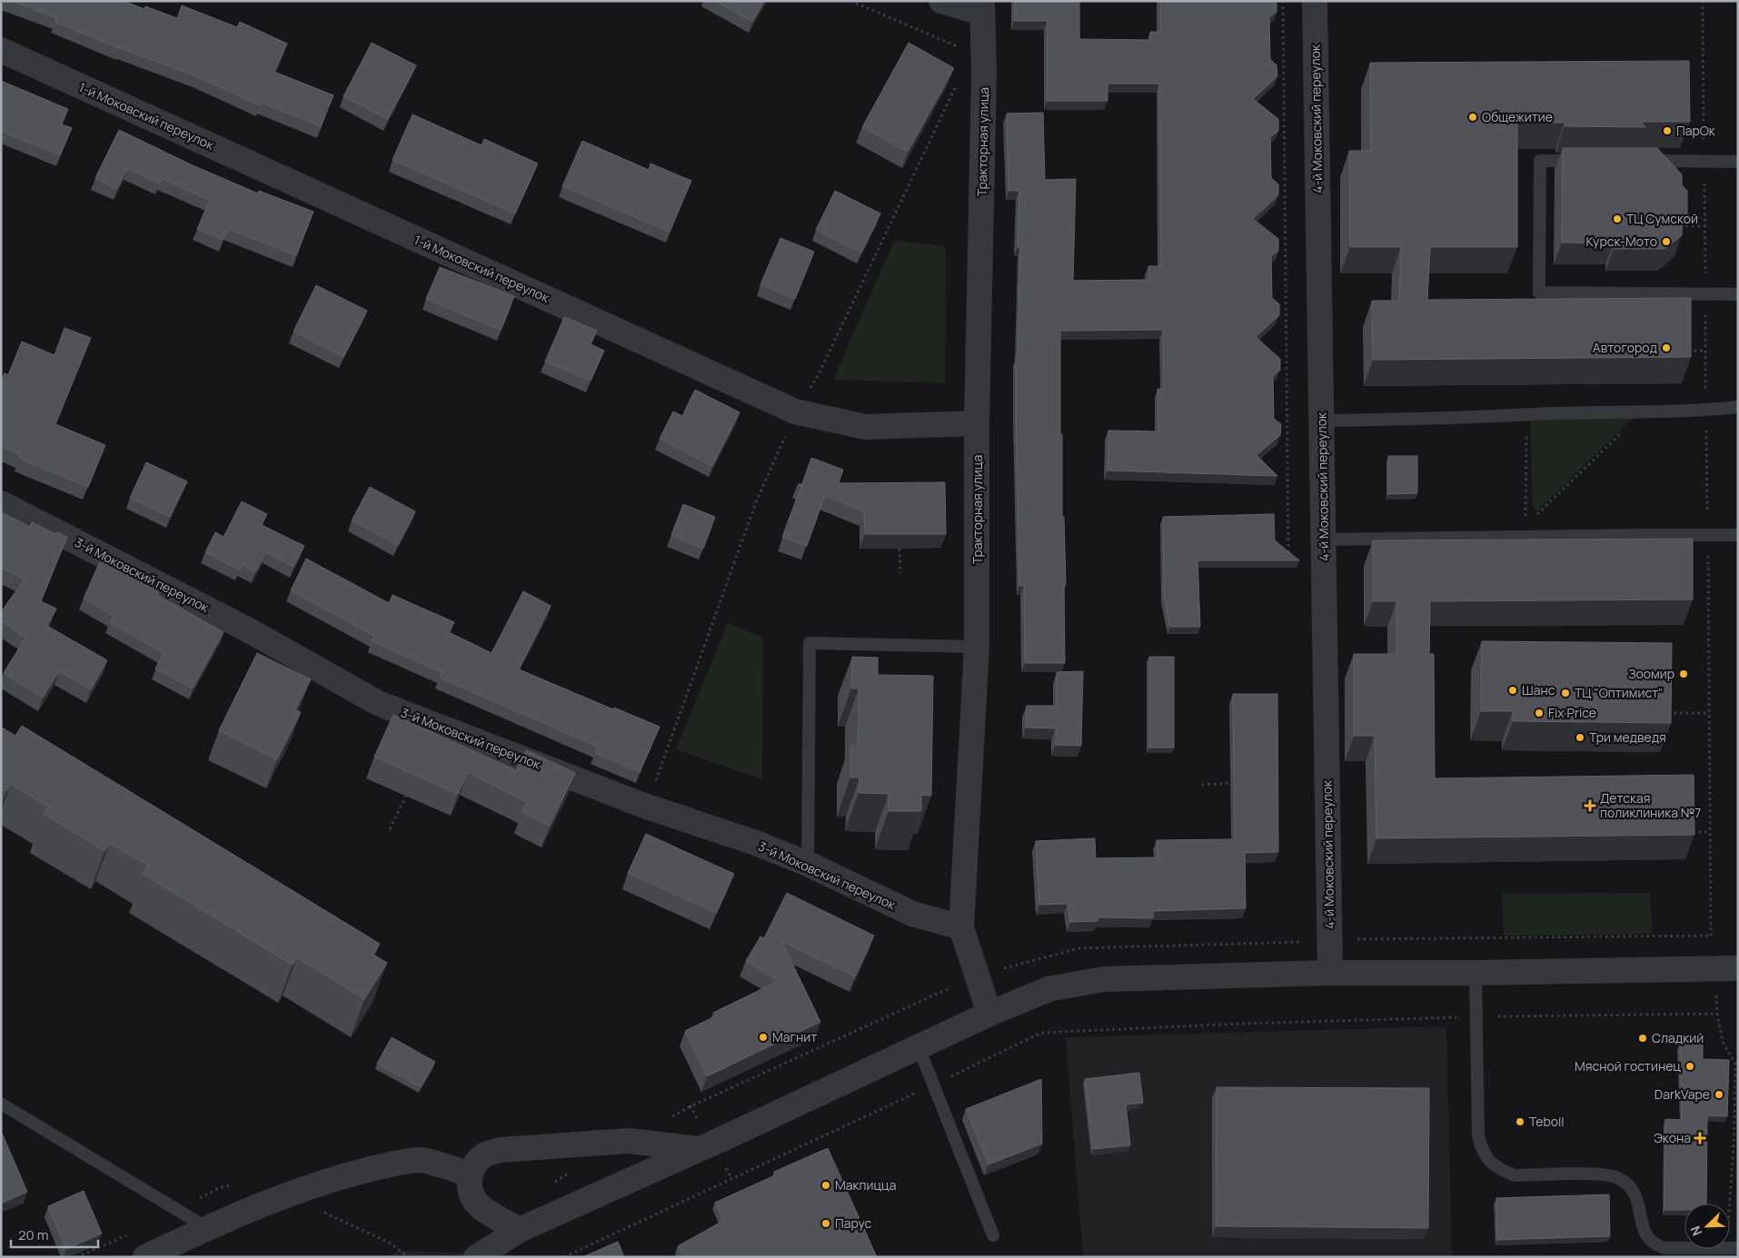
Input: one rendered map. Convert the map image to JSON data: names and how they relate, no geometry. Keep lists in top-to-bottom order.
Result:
{
  "streets": {
    "street": [
      "1-й Моковский переулок",
      "4-й Моковский переулок",
      "Тракторная улица",
      "3-й Моковский переулок"
    ]
  },
  "crossings": [
    ["1-й Моковский переулок", "Тракторная улица"],
    ["Тракторная улица", "3-й Моковский переулок"]
  ],
  "places": {
    "other": [
      "Общежитие",
      "ПарОк",
      "ТЦ Сумской",
      "Курск-Мото",
      "Автогород",
      "Зоомир",
      "Шанс",
      "ТЦ \"Оптимист\"",
      "Fix Price",
      "Три медведя",
      "Магнит",
      "Сладкий",
      "Мясной гостинец",
      "DarkVape",
      "Teboil",
      "Макпицца",
      "Парус"
    ],
    "health": ["Детская поликлиника №7", "Экона"]
  },
  "scale_bar": "20 m",
  "north": "bottom left"
}
